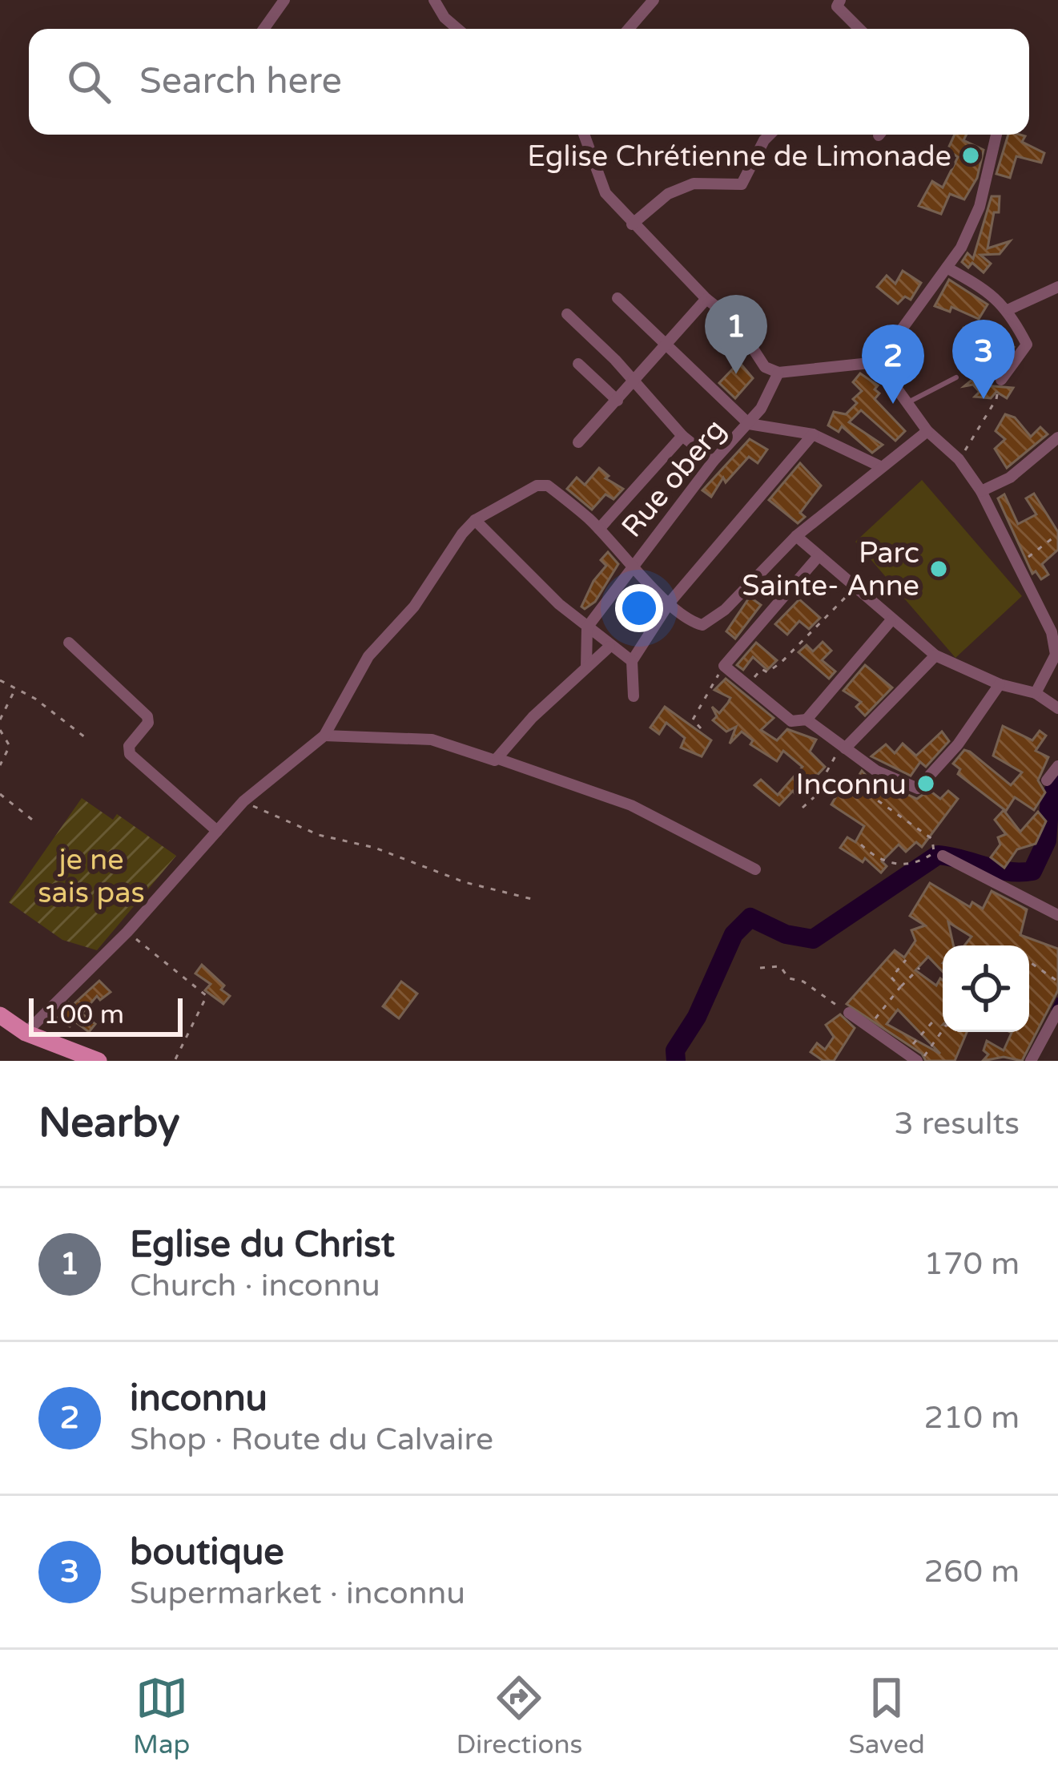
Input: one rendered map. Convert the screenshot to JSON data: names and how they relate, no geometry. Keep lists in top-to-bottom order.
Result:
{
  "streets": {
    "street": ["Rue oberg"]
  },
  "parks": ["je ne sais pas"],
  "places": ["Eglise Chrétienne de Limonade", "Parc Sainte- Anne", "Inconnu"],
  "scale_bar": "100 m",
  "page": {
    "search": "Search here",
    "pins": ["1", "3", "2"],
    "scale": "100 m",
    "heading": ["Nearby", "3 results"],
    "list": [
      {
        "mark": "1",
        "name": "Eglise du Christ",
        "note": "Church · inconnu",
        "value": "170 m"
      },
      {
        "mark": "2",
        "name": "inconnu",
        "note": "Shop · Route du Calvaire",
        "value": "210 m"
      },
      {
        "mark": "3",
        "name": "boutique",
        "note": "Supermarket · inconnu",
        "value": "260 m"
      }
    ],
    "nav": ["Map", "Directions", "Saved"]
  }
}
